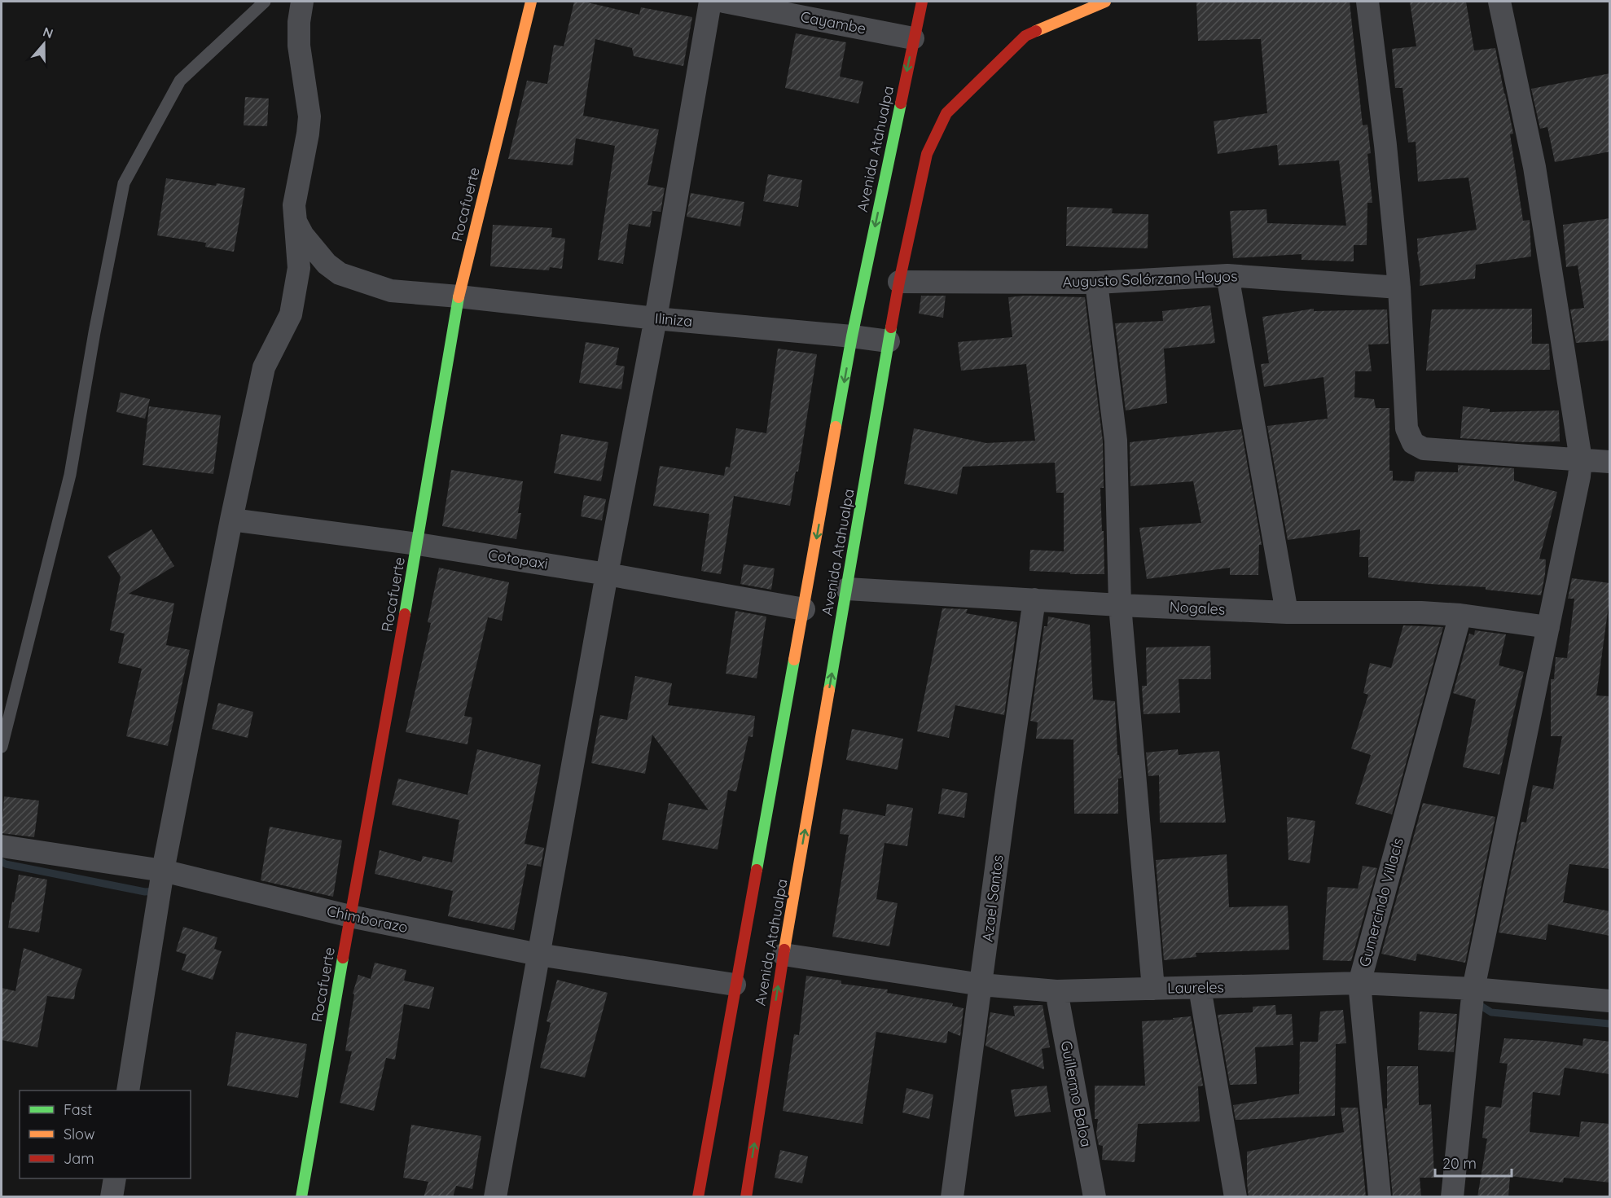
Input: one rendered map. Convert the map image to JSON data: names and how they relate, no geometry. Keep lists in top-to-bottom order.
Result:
{
  "streets": {
    "main road": ["Avenida Atahualpa", "Rocafuerte"],
    "street": [
      "Cayambe",
      "Augusto Solórzano Hoyos",
      "Iliniza",
      "Cotopaxi",
      "Nogales",
      "Azael Santos",
      "Gumercindo Villacís",
      "Chimborazo",
      "Laureles",
      "Guillermo Baloa"
    ]
  },
  "crossings": [
    ["Cayambe", "Avenida Atahualpa"],
    ["Avenida Atahualpa", "Augusto Solórzano Hoyos"],
    ["Avenida Atahualpa", "Iliniza"],
    ["Avenida Atahualpa", "Cotopaxi"],
    ["Avenida Atahualpa", "Nogales"],
    ["Avenida Atahualpa", "Chimborazo"],
    ["Avenida Atahualpa", "Laureles"],
    ["Rocafuerte", "Iliniza"],
    ["Rocafuerte", "Cotopaxi"],
    ["Rocafuerte", "Chimborazo"],
    ["Nogales", "Azael Santos"],
    ["Nogales", "Gumercindo Villacís"],
    ["Azael Santos", "Laureles"],
    ["Gumercindo Villacís", "Laureles"],
    ["Laureles", "Guillermo Baloa"]
  ],
  "legend": ["Fast", "Slow", "Jam"],
  "scale_bar": "20 m",
  "north": "top"
}
